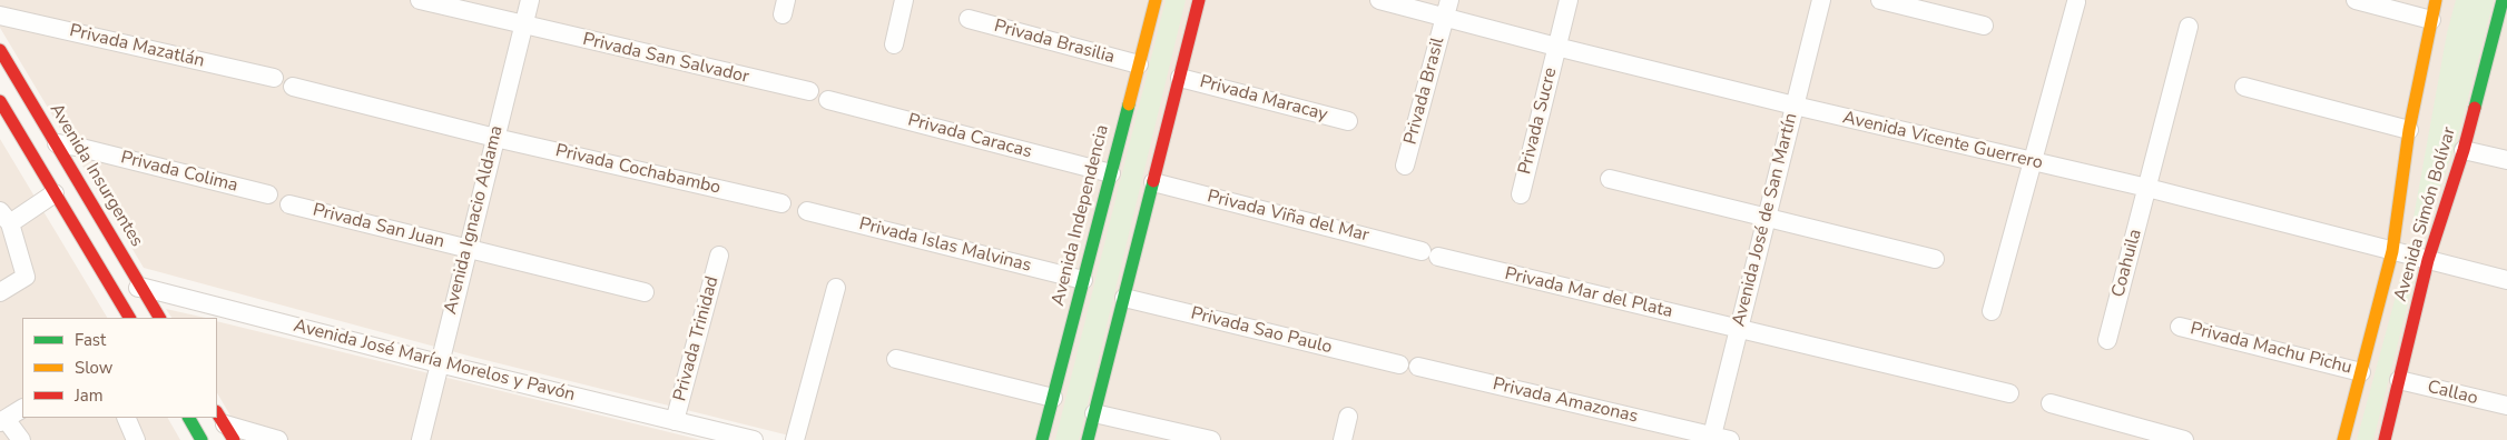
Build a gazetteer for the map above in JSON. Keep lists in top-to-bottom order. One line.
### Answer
{"streets":{"main road":["Avenida Insurgentes","Avenida Simón Bolívar","Avenida Independencia"],"street":["Privada Brasilia","Privada Mazatlán","Privada San Salvador","Privada Brasil","Privada Maracay","Privada Sucre","Privada Caracas","Avenida Vicente Guerrero","Privada Cochabambo","Privada Colima","Privada Viña del Mar","Avenida Ignacio Aldama","Avenida José de San Martín","Privada San Juan","Privada Islas Malvinas","Coahuila","Privada Mar del Plata","Privada Sao Paulo","Privada Trinidad","Privada Machu Pichu","Avenida José María Morelos y Pavón","Callao","Privada Amazonas"]},"crossings":[["Privada Brasilia","Avenida Independencia"],["Privada San Salvador","Avenida Ignacio Aldama"],["Privada Brasil","Avenida Vicente Guerrero"],["Privada Sucre","Avenida Vicente Guerrero"],["Privada Caracas","Avenida Independencia"],["Avenida Vicente Guerrero","Avenida Simón Bolívar"],["Avenida Vicente Guerrero","Avenida José de San Martín"],["Avenida Vicente Guerrero","Coahuila"],["Privada Cochabambo","Avenida Ignacio Aldama"],["Privada Colima","Avenida Insurgentes"],["Avenida Insurgentes","Avenida José María Morelos y Pavón"],["Avenida Simón Bolívar","Privada Machu Pichu"],["Avenida Simón Bolívar","Callao"],["Avenida Independencia","Privada Islas Malvinas"],["Privada Viña del Mar","Privada Mar del Plata"],["Avenida Ignacio Aldama","Privada San Juan"],["Avenida Ignacio Aldama","Avenida José María Morelos y Pavón"],["Avenida José de San Martín","Privada Mar del Plata"],["Avenida José de San Martín","Privada Amazonas"],["Privada Trinidad","Avenida José María Morelos y Pavón"]],"legend":["Fast","Slow","Jam"]}
